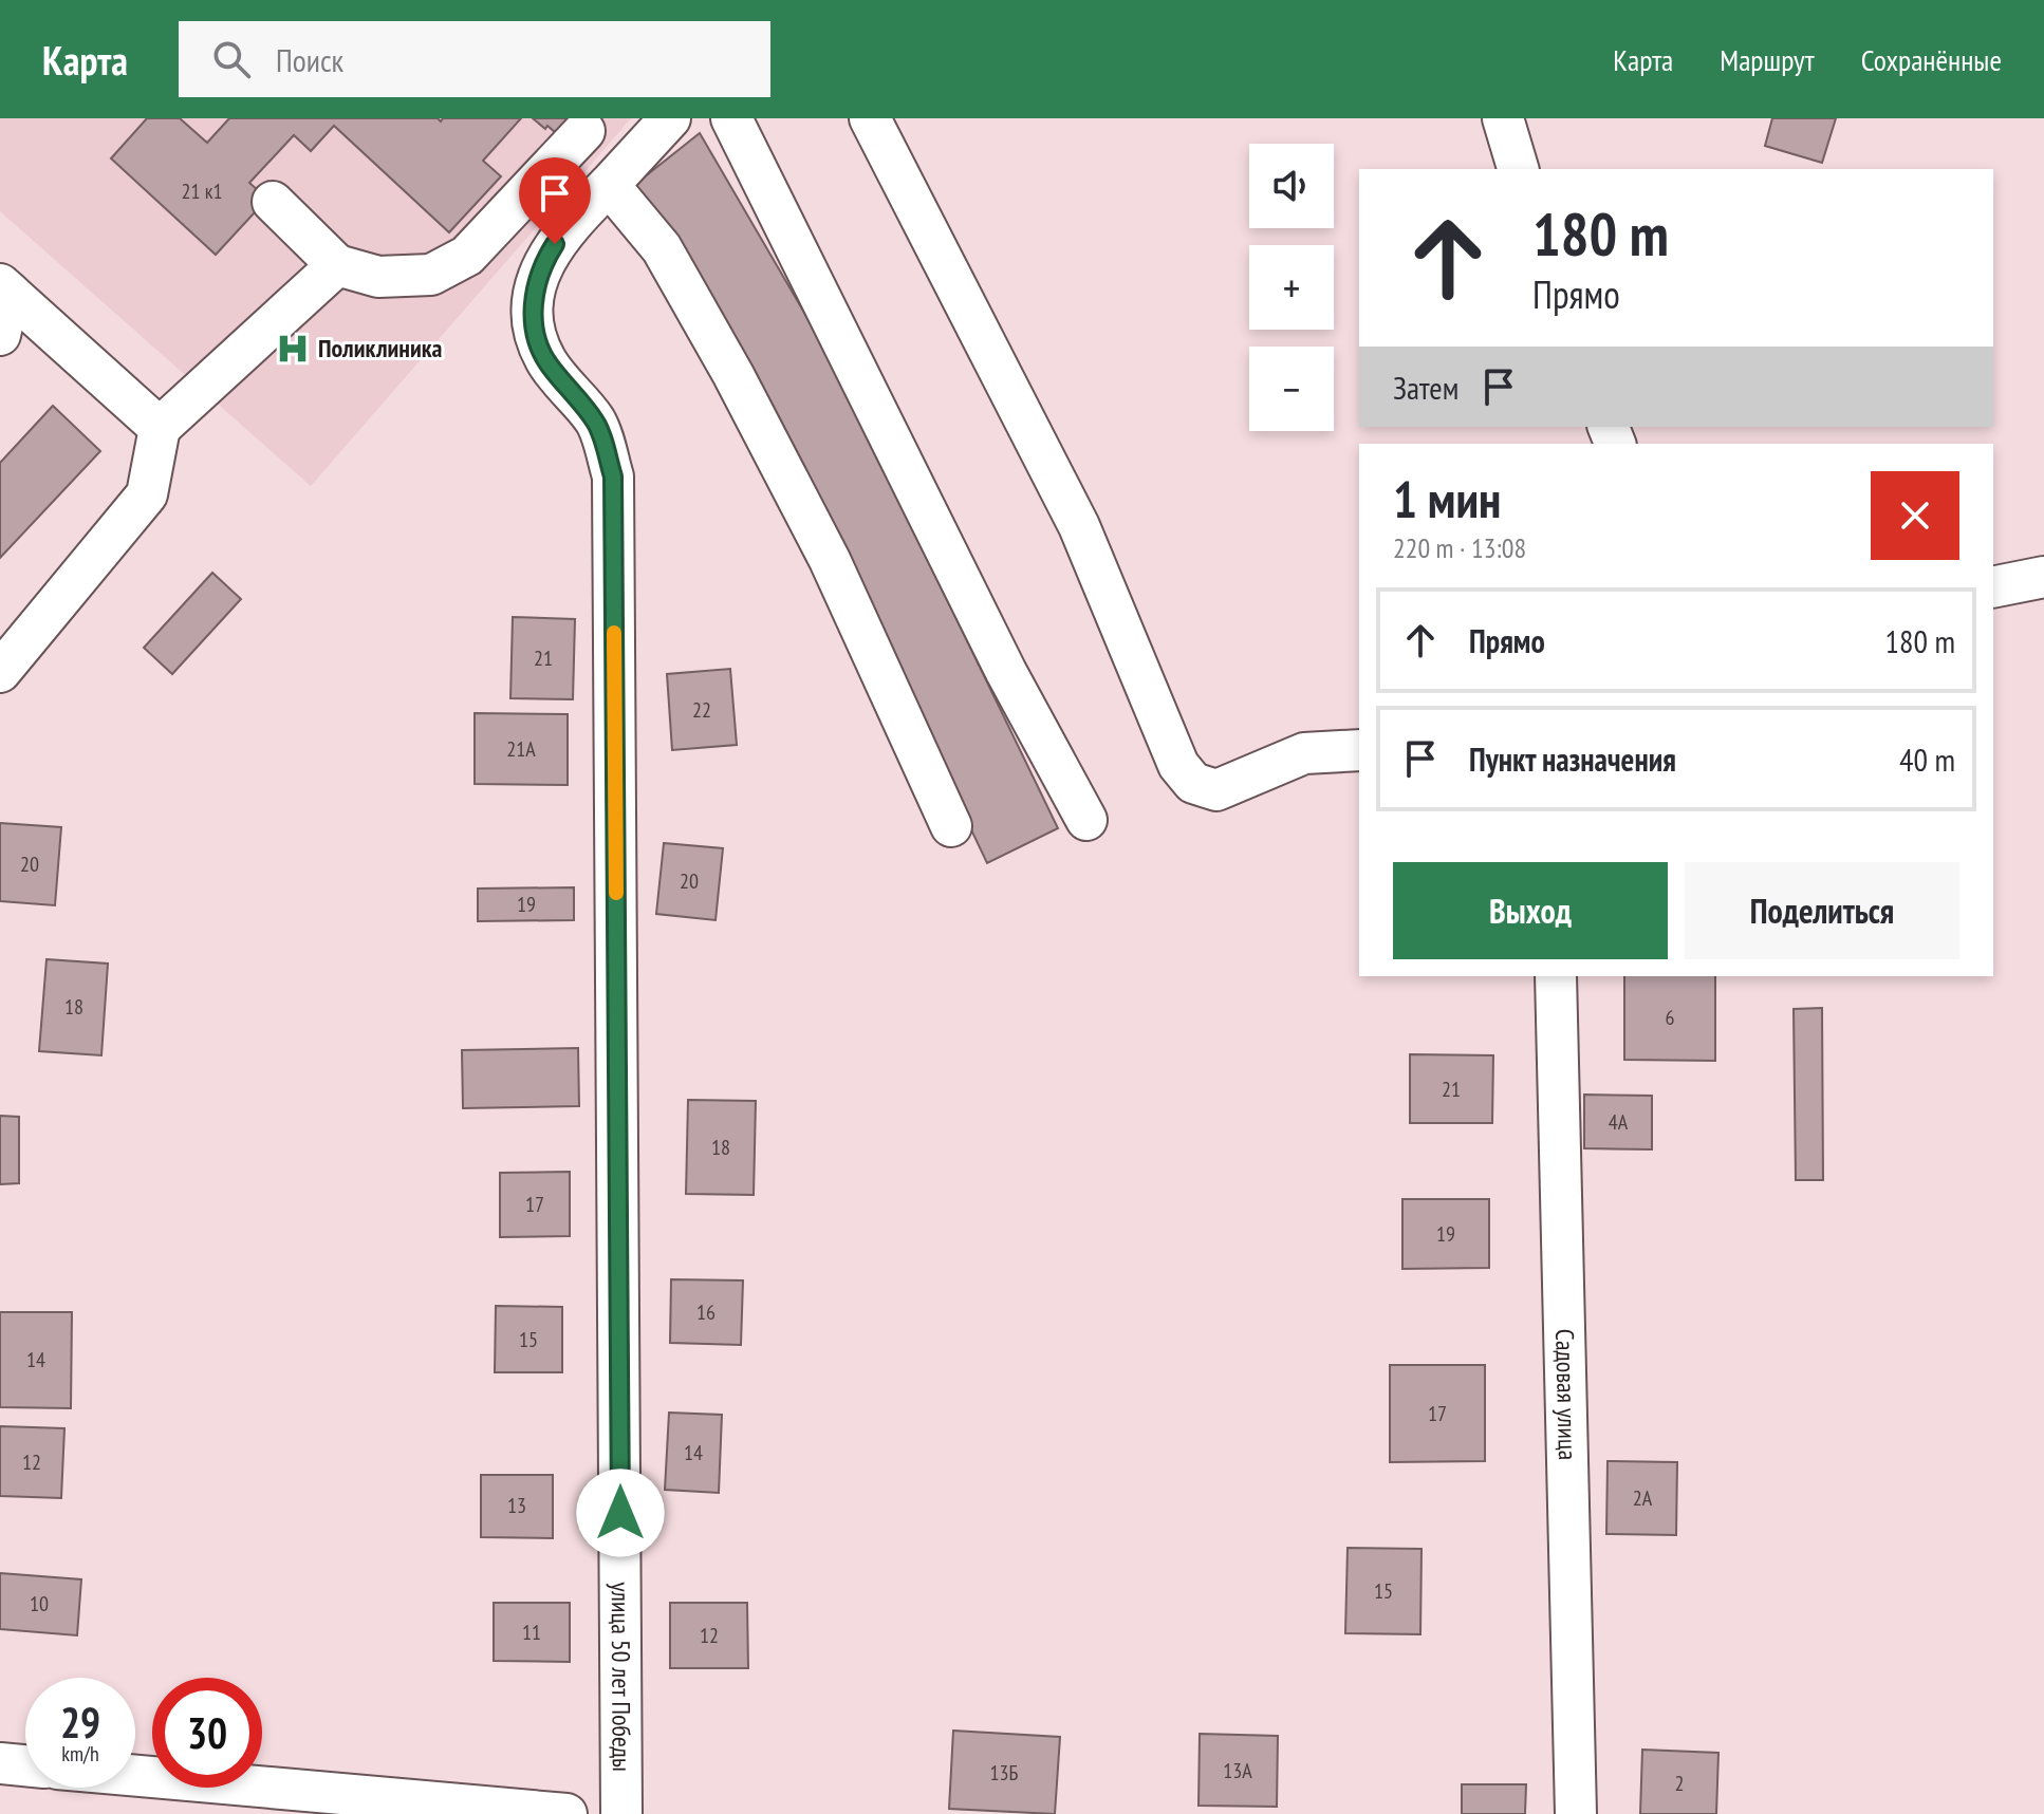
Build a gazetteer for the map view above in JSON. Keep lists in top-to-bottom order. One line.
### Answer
{"streets":{"street":["Садовая улица","улица 50 лет Победы"]},"places":{"hospital":["Поликлиника"]},"house_numbers":["21 к1","21","22","21А","20","20","19","18","6","21","4А","18","17","19","16","15","14","17","14","12","2А","13","15","10","11","12","13А","13Б","2"],"page":{"header":"Карта","search":"Поиск","nav":["Карта","Маршрут","Сохранённые"],"map_buttons":["+","−"],"turn":["180 m","Прямо"],"then":"Затем","heading":["1 мин","220 m · 13:08"],"list":[{"name":"Прямо","value":"180 m"},{"name":"Пункт назначения","value":"40 m"}],"buttons":["Выход","Поделиться"],"speed":"29 km/h","limit":"30"}}
